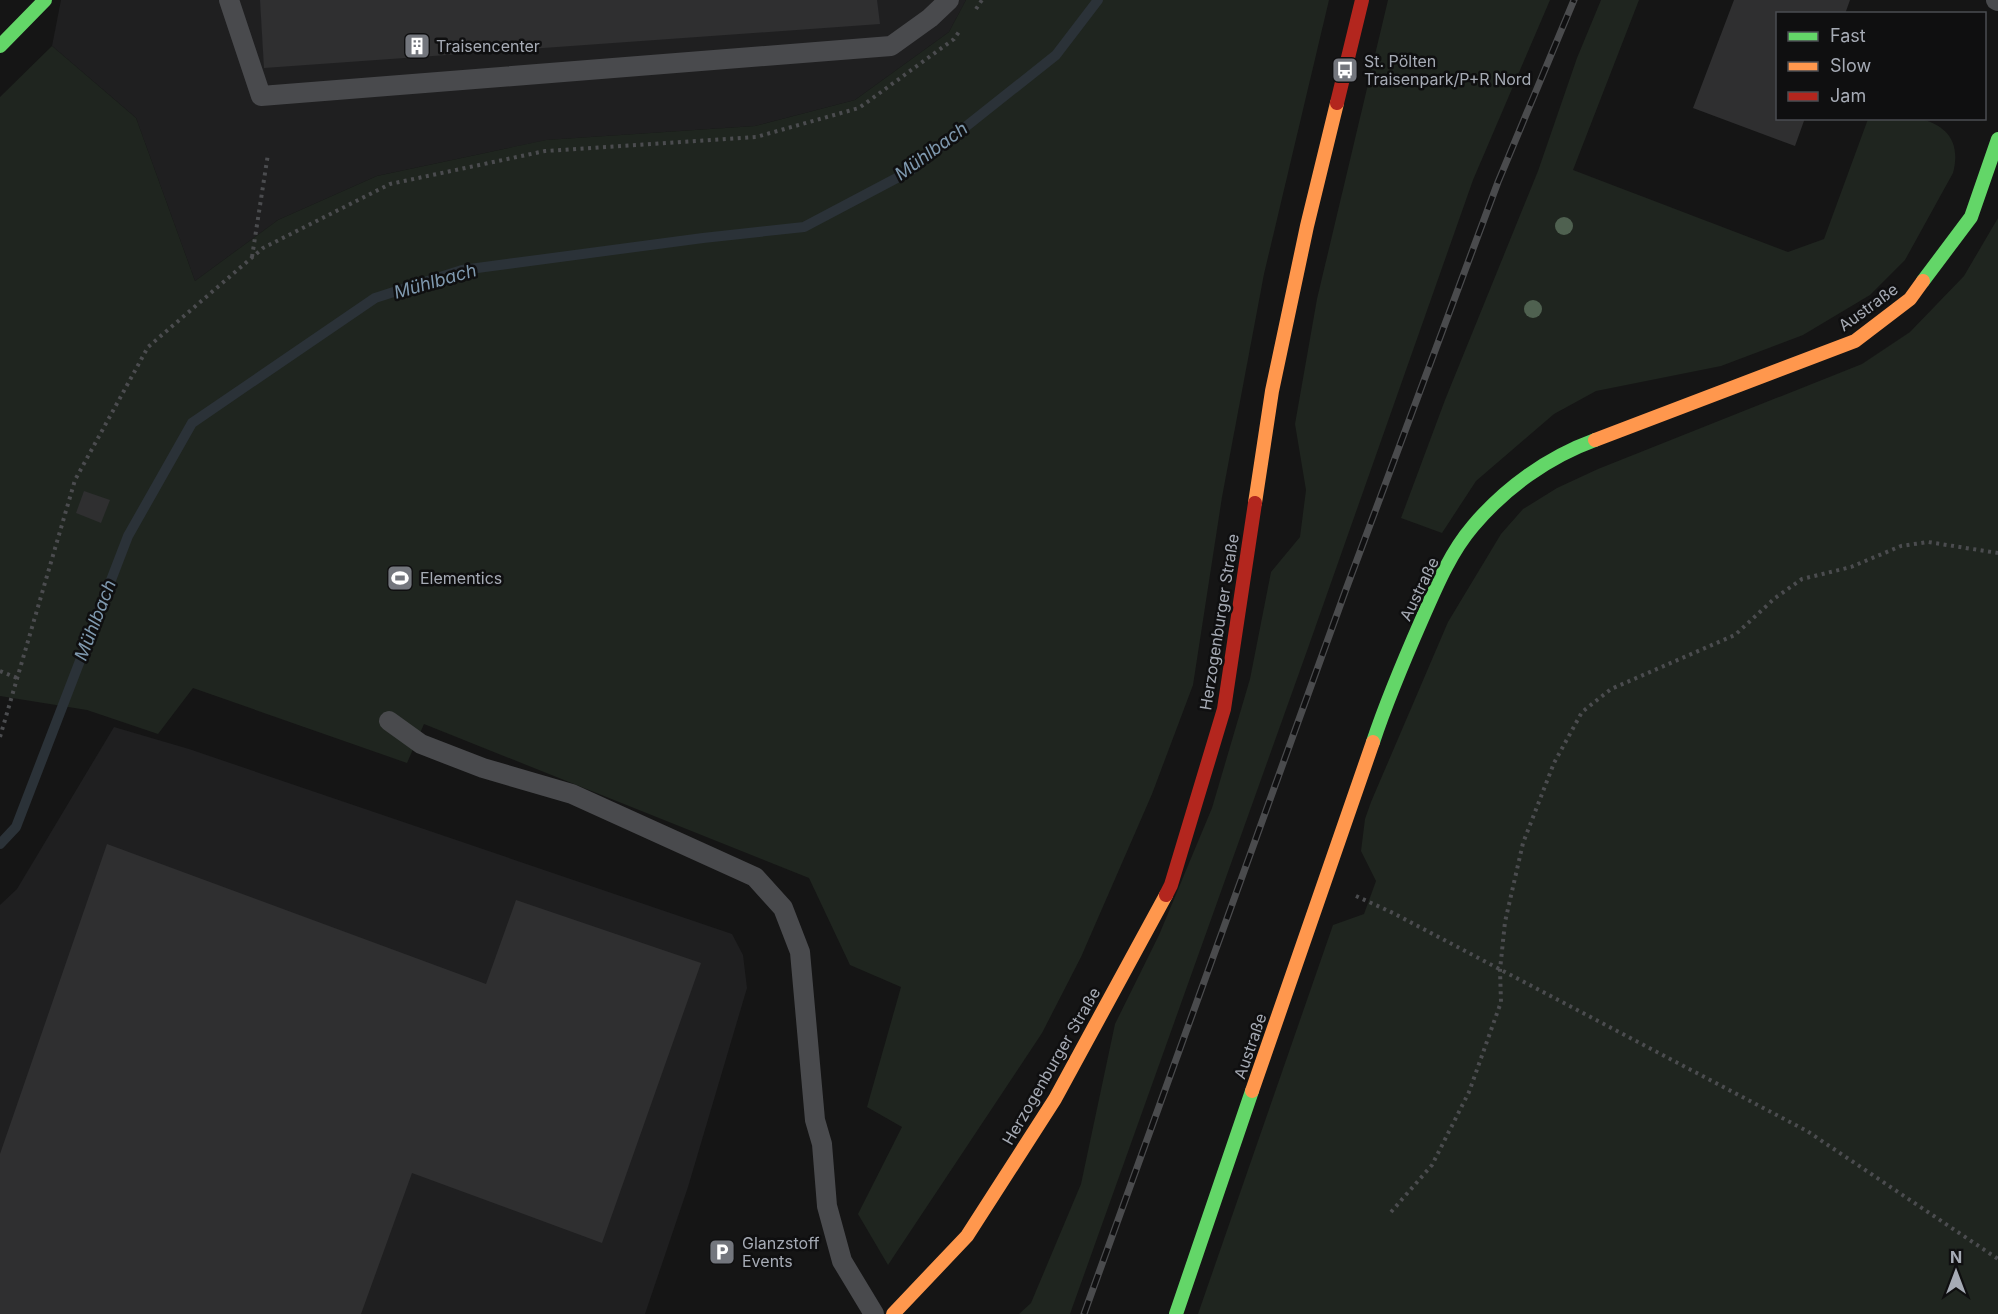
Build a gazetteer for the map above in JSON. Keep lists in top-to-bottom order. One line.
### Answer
{"streets":{"street":["Austraße","Herzogenburger Straße"]},"water":["Mühlbach"],"places":{"building":["Traisencenter"],"bus stop":["St. Pölten Traisenpark/P+R Nord"],"sports":["Elementics"],"parking":["Glanzstoff Events"]},"legend":["Fast","Slow","Jam"],"north":"top"}
